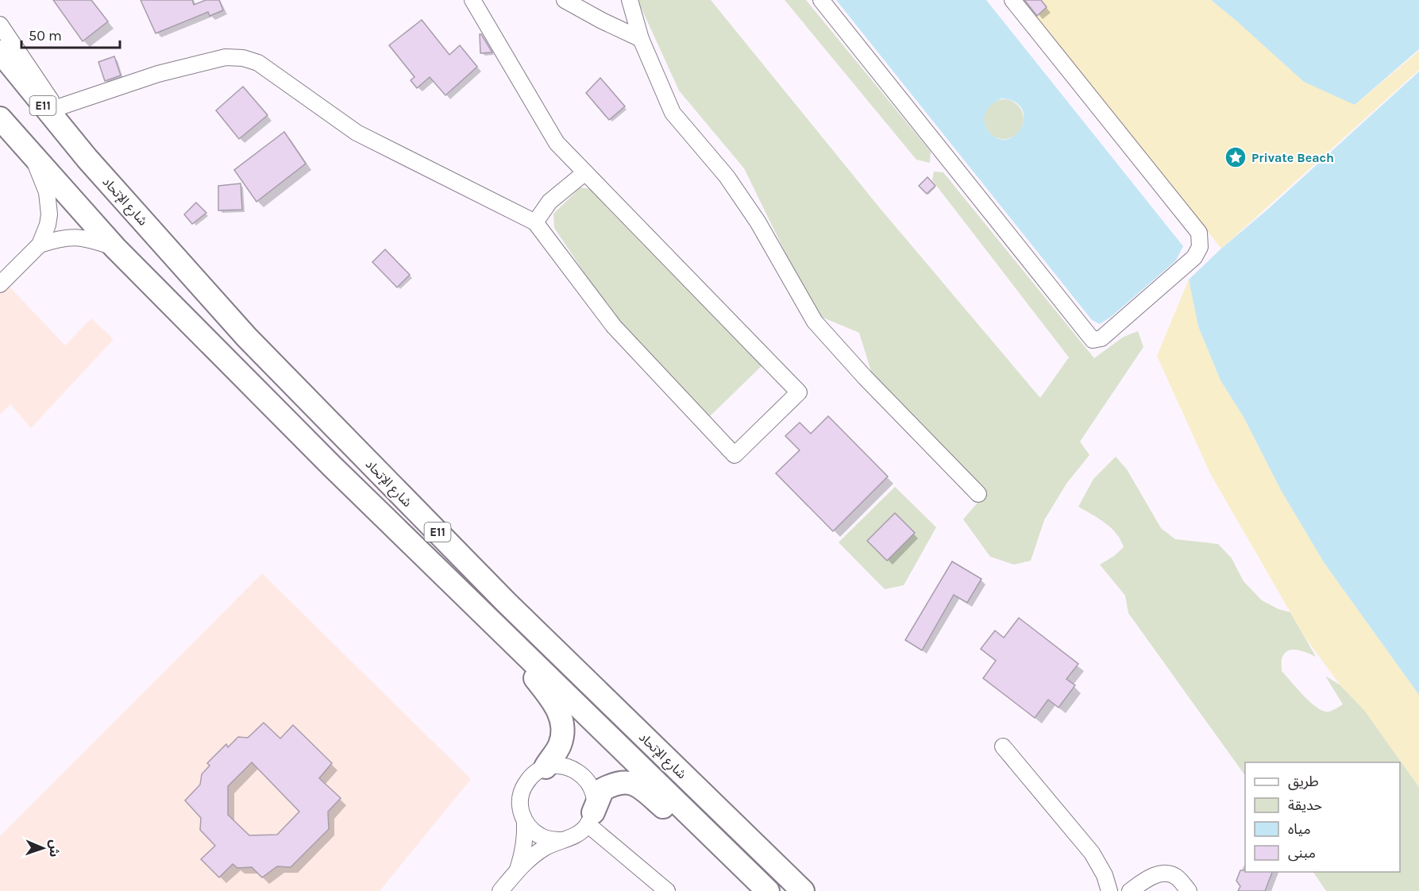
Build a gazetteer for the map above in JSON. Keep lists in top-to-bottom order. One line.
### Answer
{"streets":{"highway":["E11","شارع الإتحاد"]},"places":{"place":["Private Beach"]},"legend":["طريق","حديقة","مياه","مبنى"],"scale_bar":"50 m","north":"right"}
